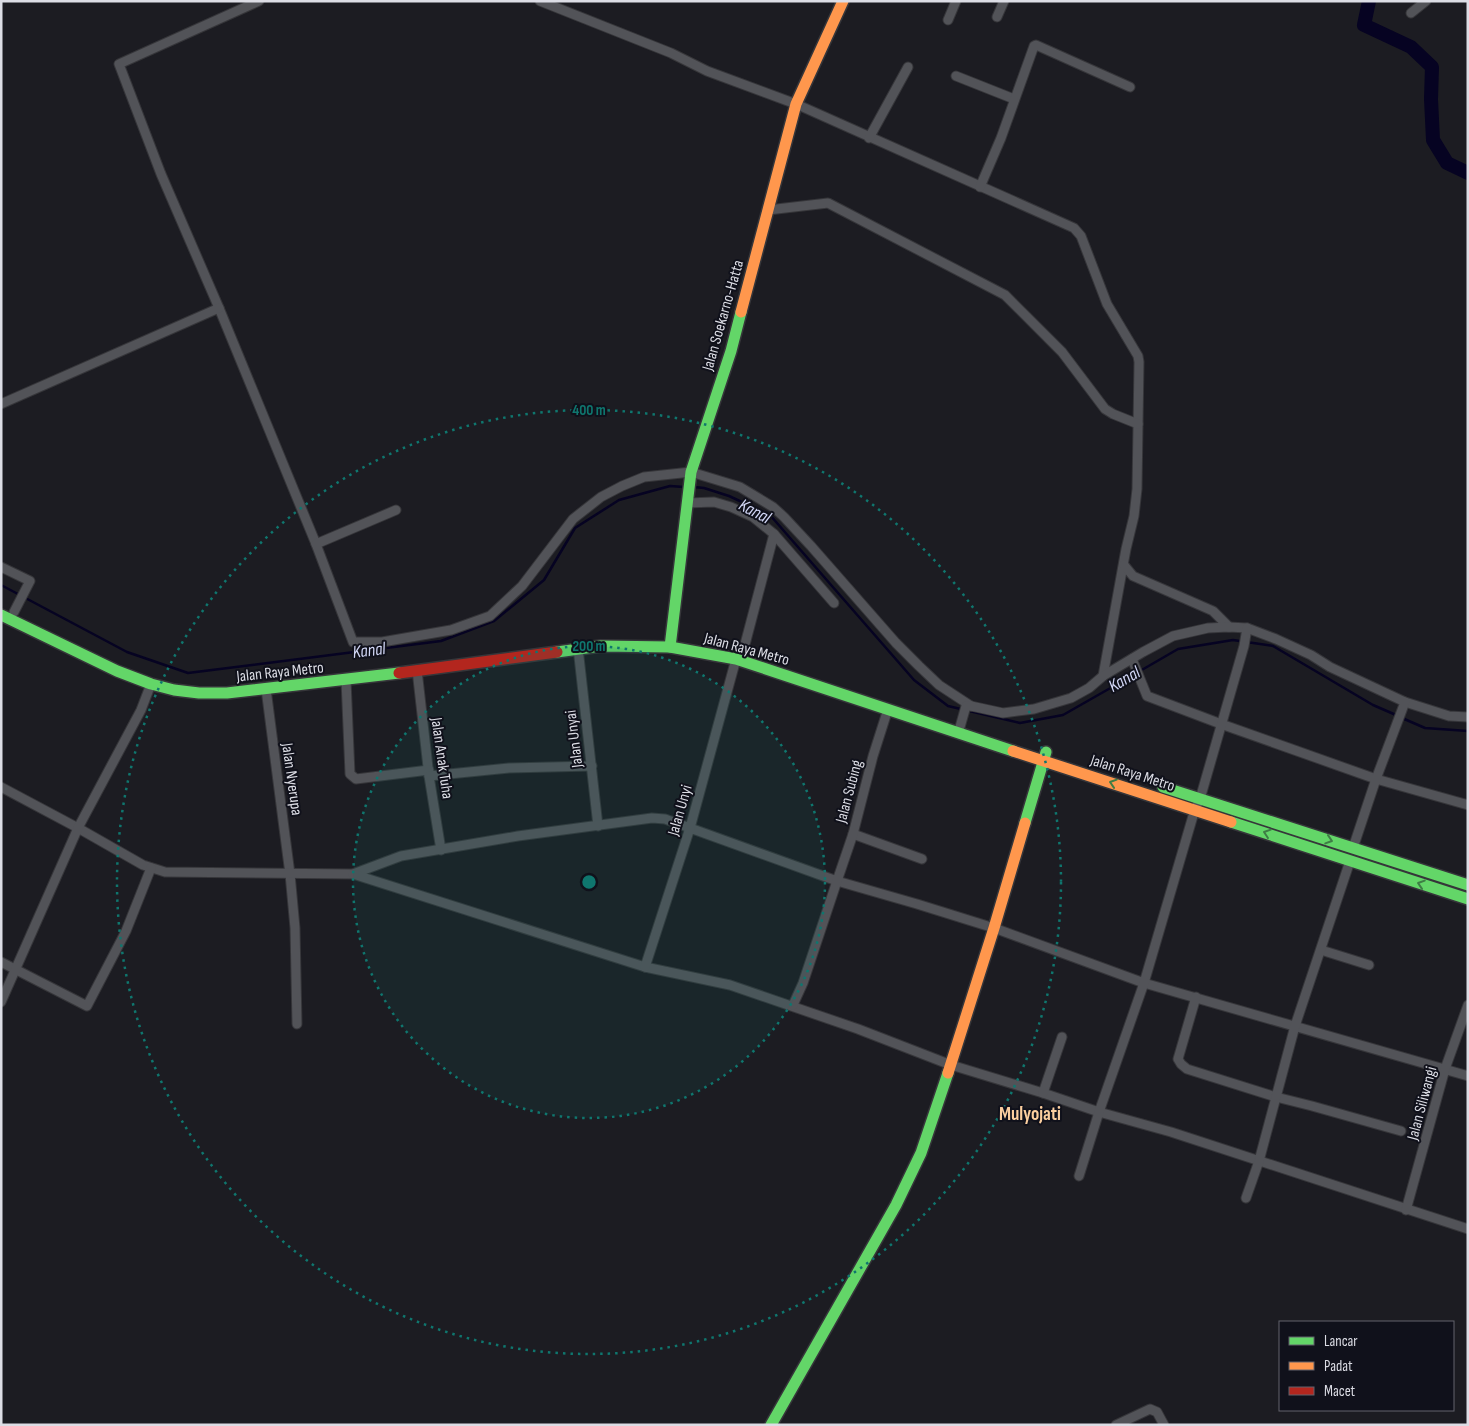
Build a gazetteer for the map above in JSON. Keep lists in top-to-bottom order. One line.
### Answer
{"streets":{"main road":["Jalan Soekarno-Hatta","Jalan Raya Metro"],"street":["Jalan Unyai","Jalan Anak Tuha","Jalan Nyerupa","Jalan Subing","Jalan Unyi","Jalan Siliwangi"]},"crossings":[["Jalan Soekarno-Hatta","Jalan Raya Metro"],["Jalan Raya Metro","Jalan Unyai"],["Jalan Raya Metro","Jalan Anak Tuha"],["Jalan Raya Metro","Jalan Nyerupa"],["Jalan Raya Metro","Jalan Subing"],["Jalan Raya Metro","Jalan Unyi"]],"districts":["Mulyojati"],"water":["Kanal"],"legend":["Lancar","Padat","Macet"],"rings":["400 m","200 m"]}
